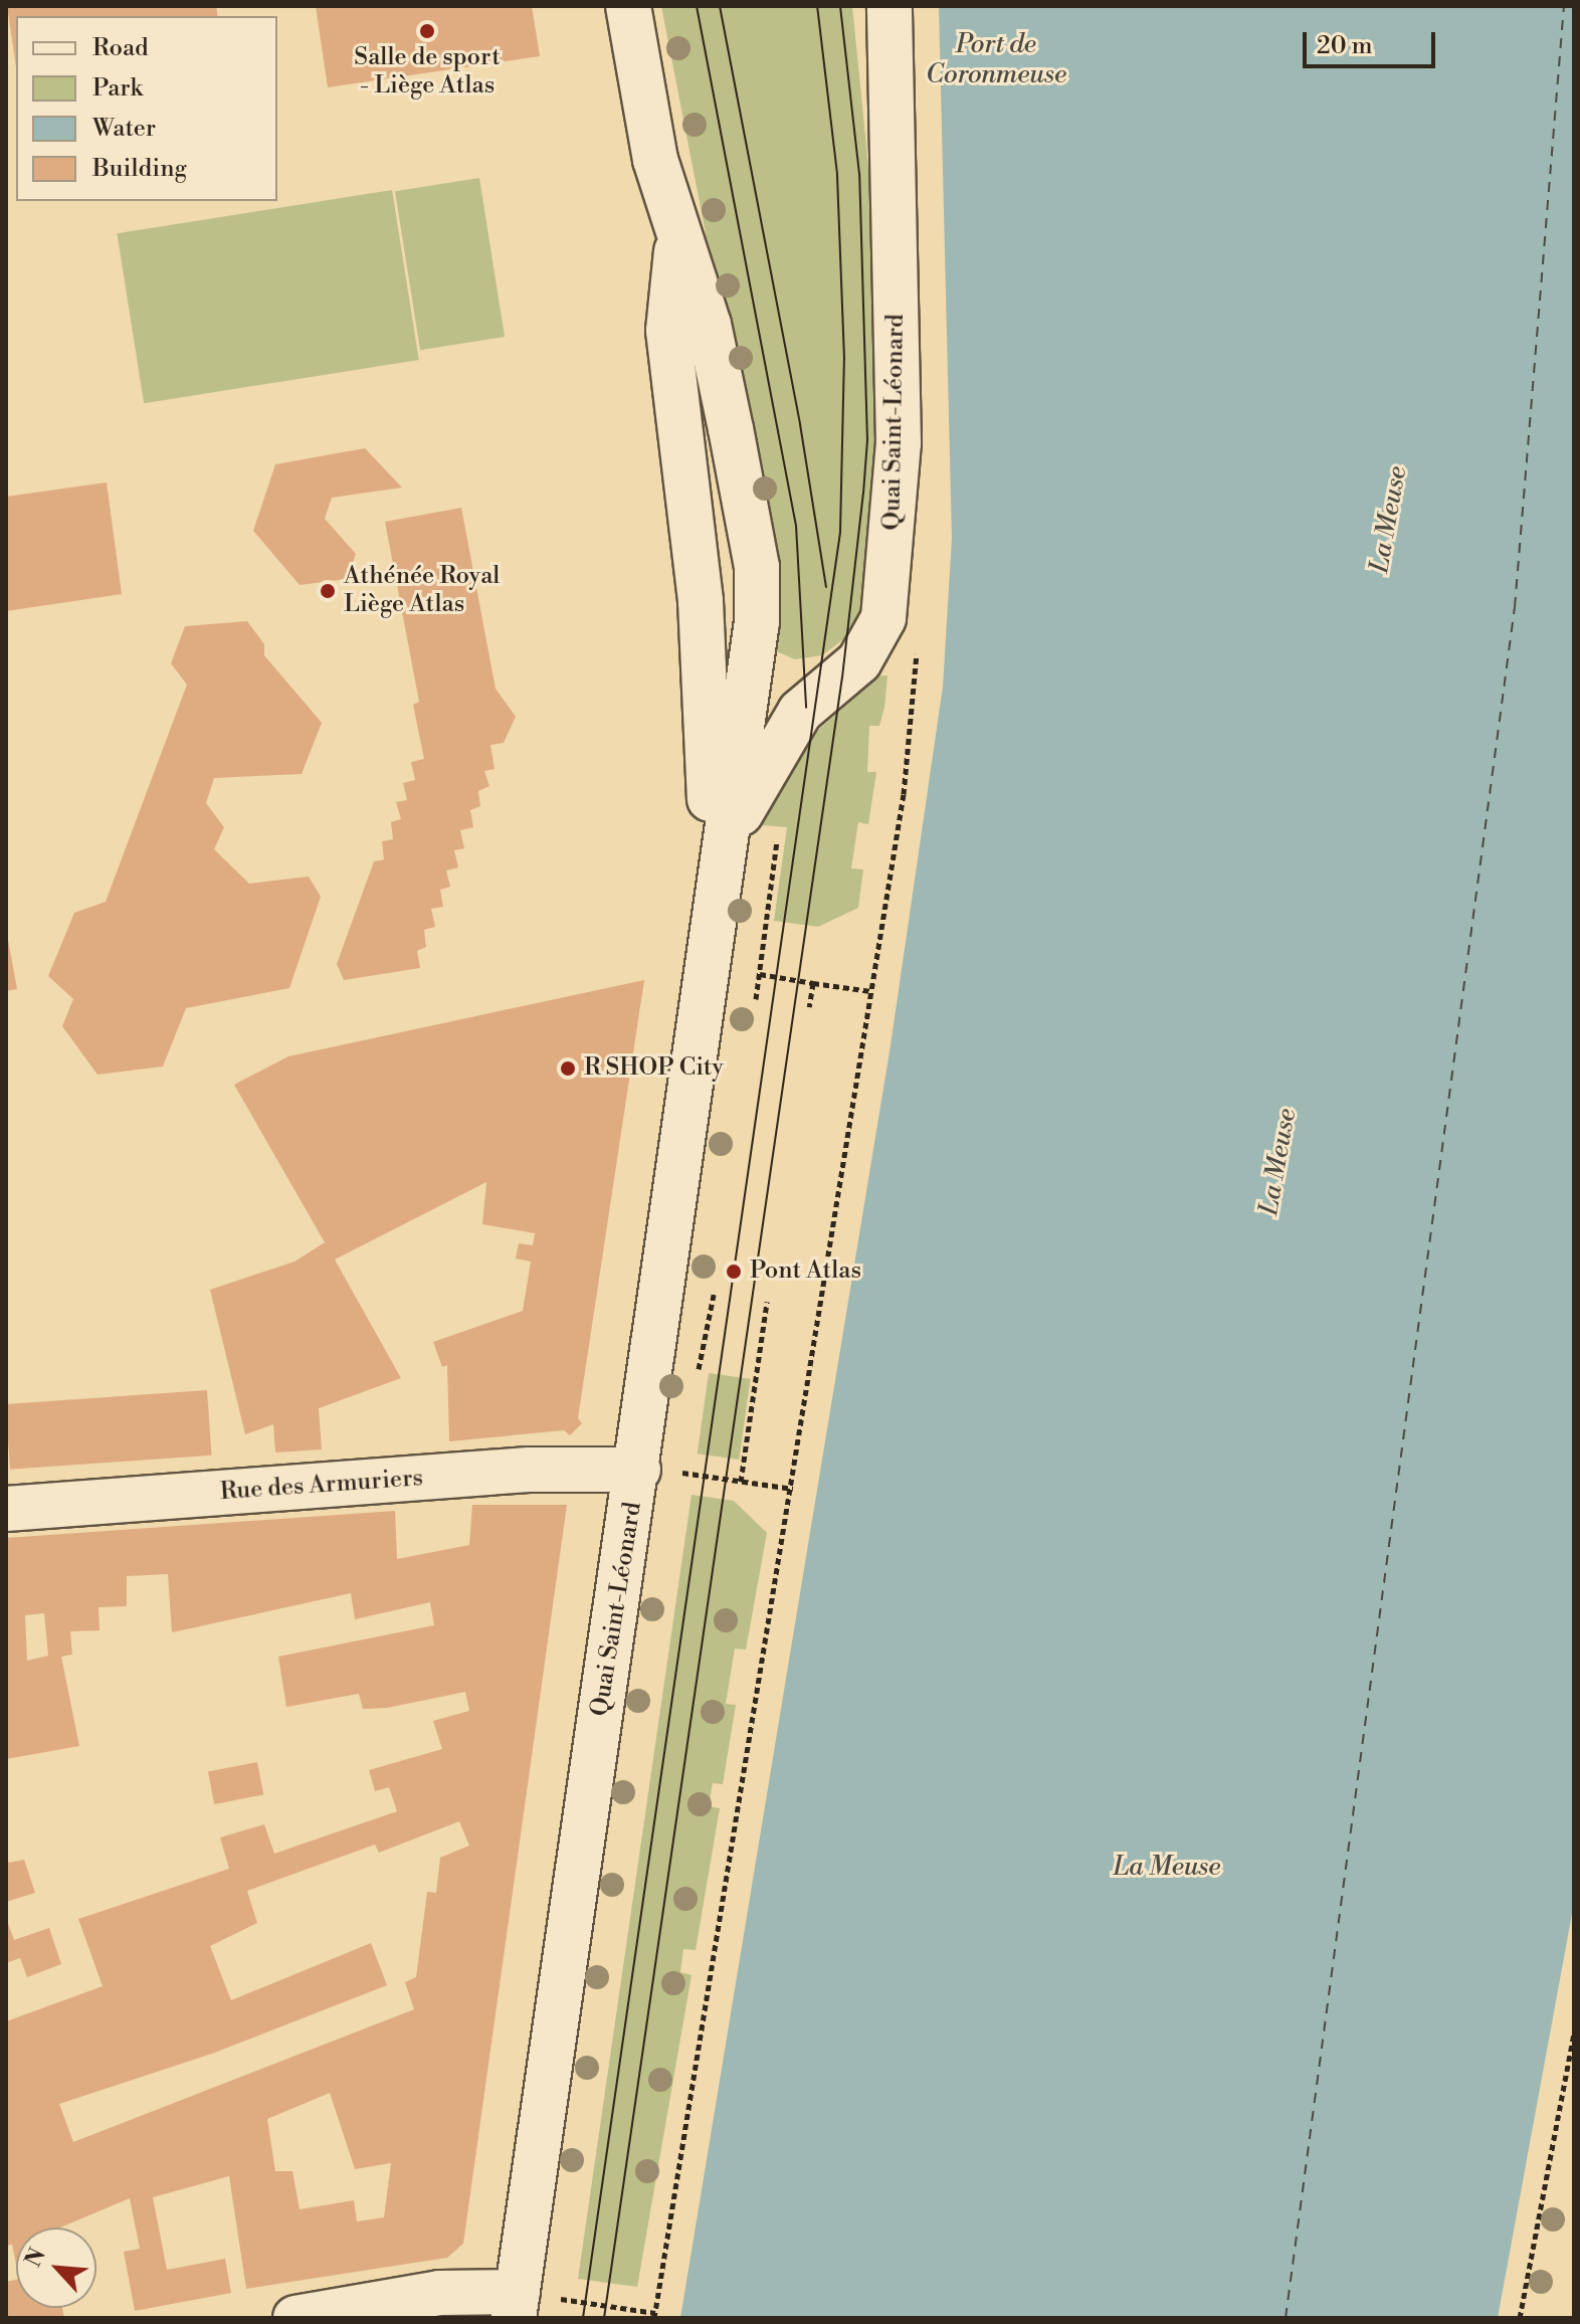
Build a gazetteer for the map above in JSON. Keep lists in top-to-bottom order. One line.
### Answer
{"streets":{"main road":["Quai Saint-Léonard","Rue des Armuriers"]},"crossings":[["Quai Saint-Léonard","Rue des Armuriers"]],"water":["Port de Coronmeuse","La Meuse"],"places":["Salle de sport - Liège Atlas","Athénée Royal Liège Atlas","R SHOP City","Pont Atlas"],"legend":["Road","Park","Water","Building"],"scale_bar":"20 m","north":"top left"}
